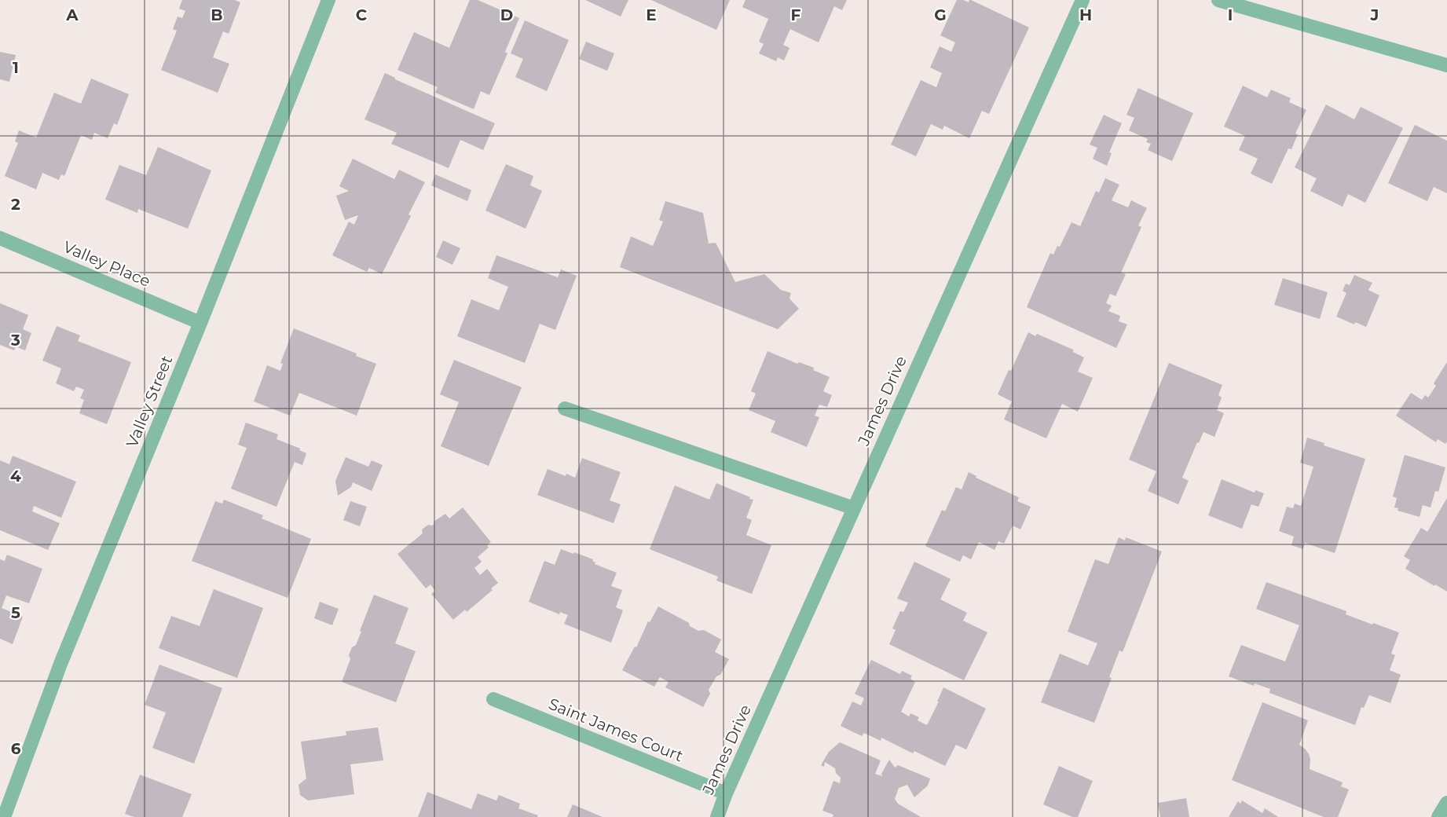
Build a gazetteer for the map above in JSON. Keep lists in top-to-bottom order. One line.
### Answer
{"streets":{"street":["Valley Place","James Drive","Valley Street","Saint James Court"]},"crossings":[["Valley Place","Valley Street"],["James Drive","Saint James Court"]],"grid":{"columns":["A","B","C","D","E","F","G","H","I","J"],"rows":["1","2","3","4","5","6"]}}
